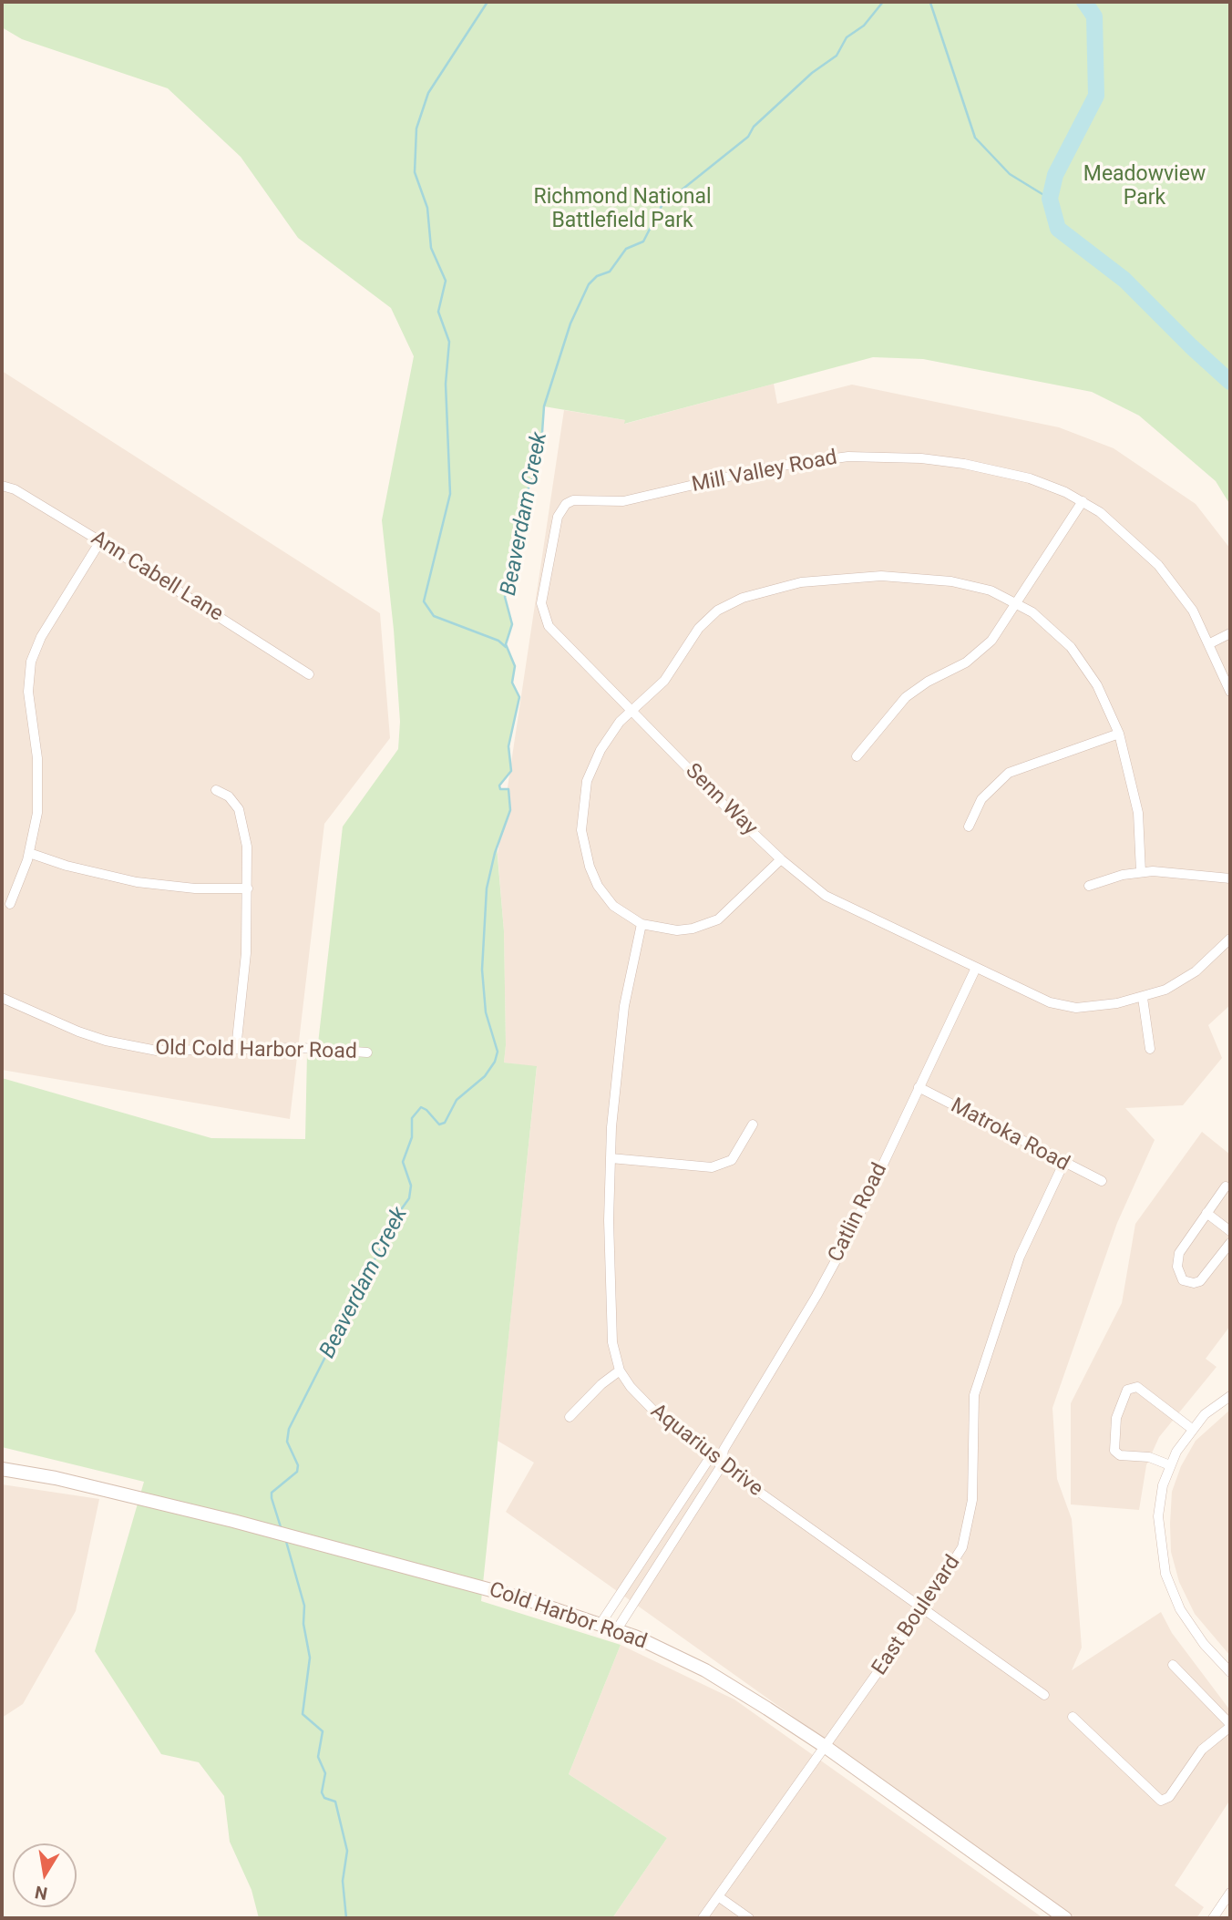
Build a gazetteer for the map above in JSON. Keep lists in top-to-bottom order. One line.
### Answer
{"streets":{"main road":["Cold Harbor Road"],"street":["Mill Valley Road","Ann Cabell Lane","Senn Way","Old Cold Harbor Road","Matroka Road","Catlin Road","Aquarius Drive","East Boulevard"]},"crossings":[["Mill Valley Road","Senn Way"],["Senn Way","Catlin Road"],["Matroka Road","Catlin Road"],["Matroka Road","East Boulevard"],["Catlin Road","Aquarius Drive"],["Catlin Road","Cold Harbor Road"],["Aquarius Drive","East Boulevard"],["East Boulevard","Cold Harbor Road"]],"water":["Beaverdam Creek"],"parks":["Meadowview Park","Richmond National Battlefield Park"],"north":"bottom"}
